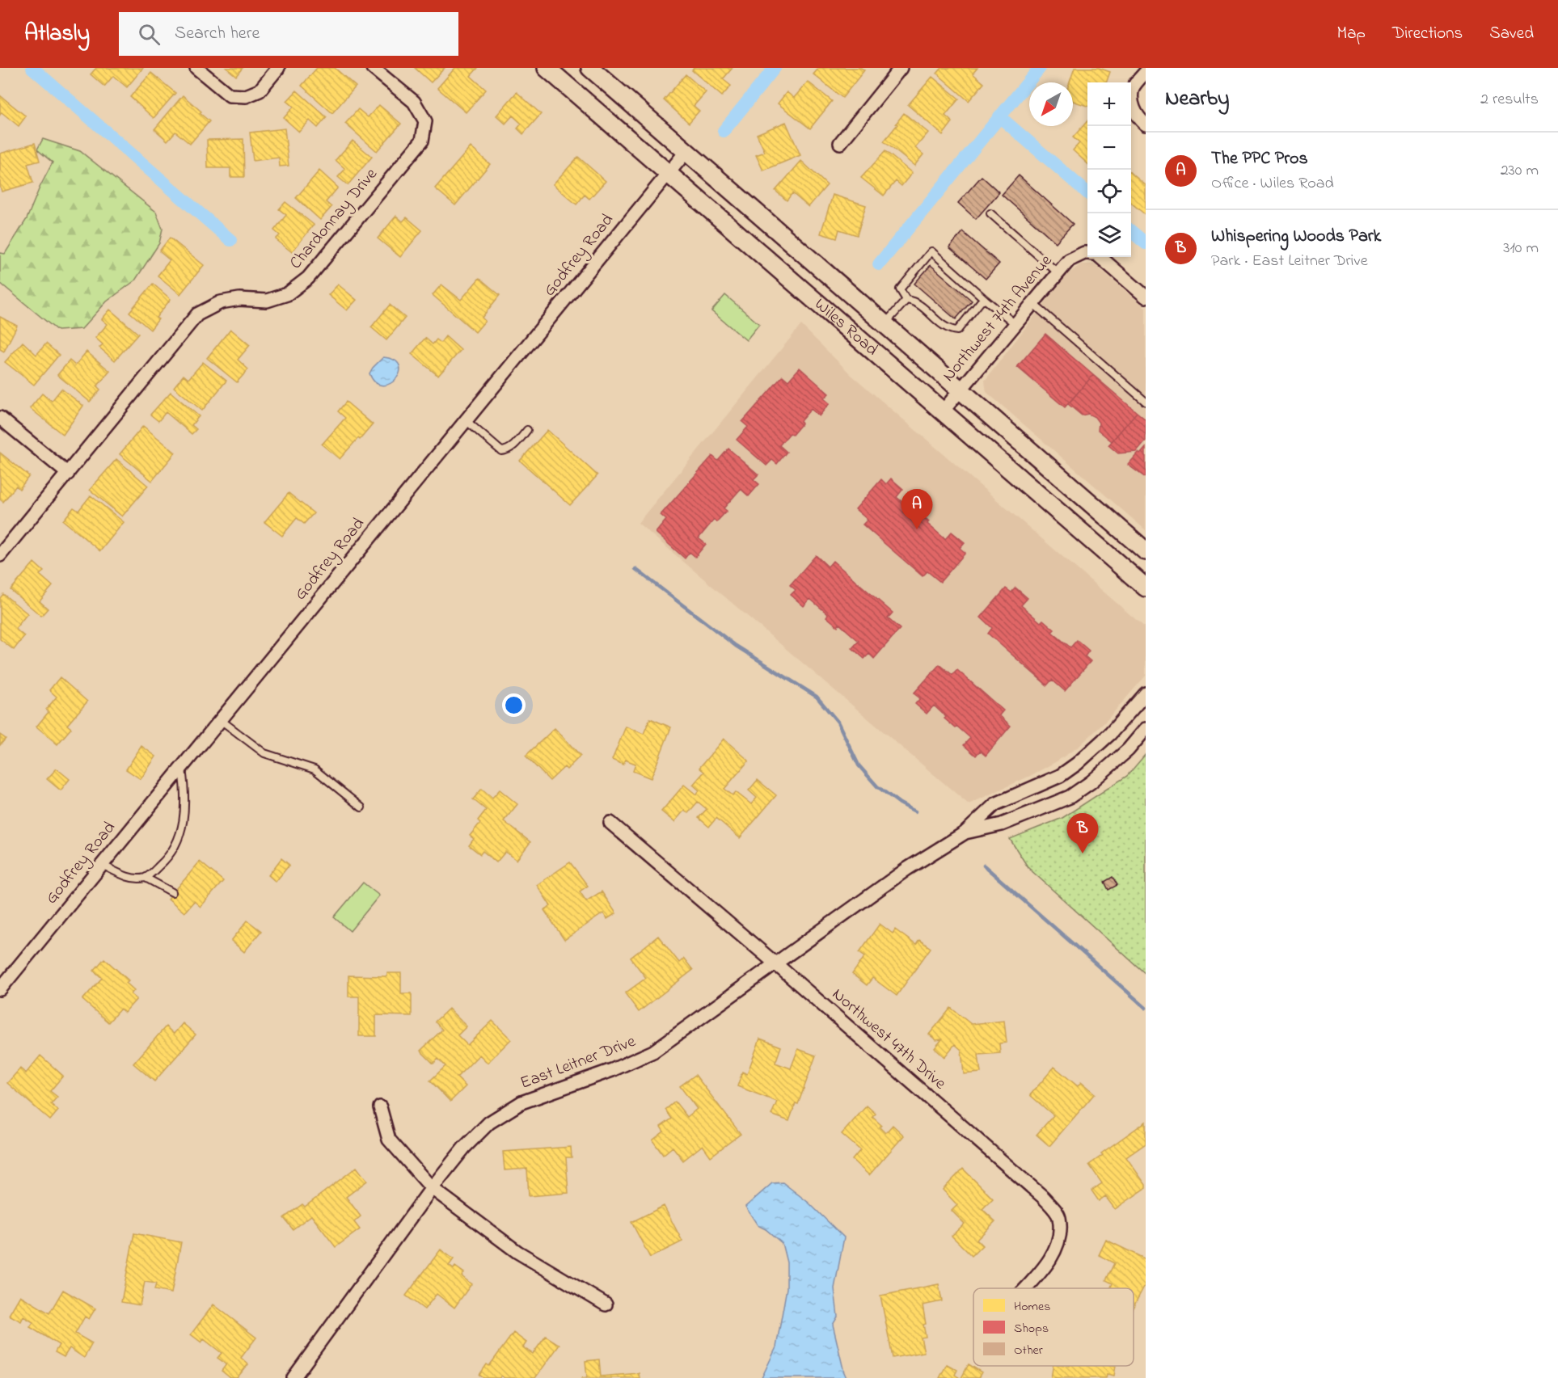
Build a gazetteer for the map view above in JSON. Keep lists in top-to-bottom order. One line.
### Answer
{"streets":{"main road":["Wiles Road"],"street":["Chardonnay Drive","Godfrey Road","Northwest 74th Avenue","Northwest 47th Drive","East Leitner Drive"]},"crossings":[["Godfrey Road","Wiles Road"],["Northwest 74th Avenue","Wiles Road"],["Northwest 47th Drive","East Leitner Drive"]],"legend":["Homes","Shops","Other"],"north":"bottom left","page":{"header":"Atlasly","search":"Search here","nav":["Map","Directions","Saved"],"heading":["Nearby","2 results"],"map_buttons":["+","−"],"list":[{"mark":"A","name":"The PPC Pros","note":"Office · Wiles Road","value":"230 m"},{"mark":"B","name":"Whispering Woods Park","note":"Park · East Leitner Drive","value":"310 m"}],"pins":["A","B"]}}
